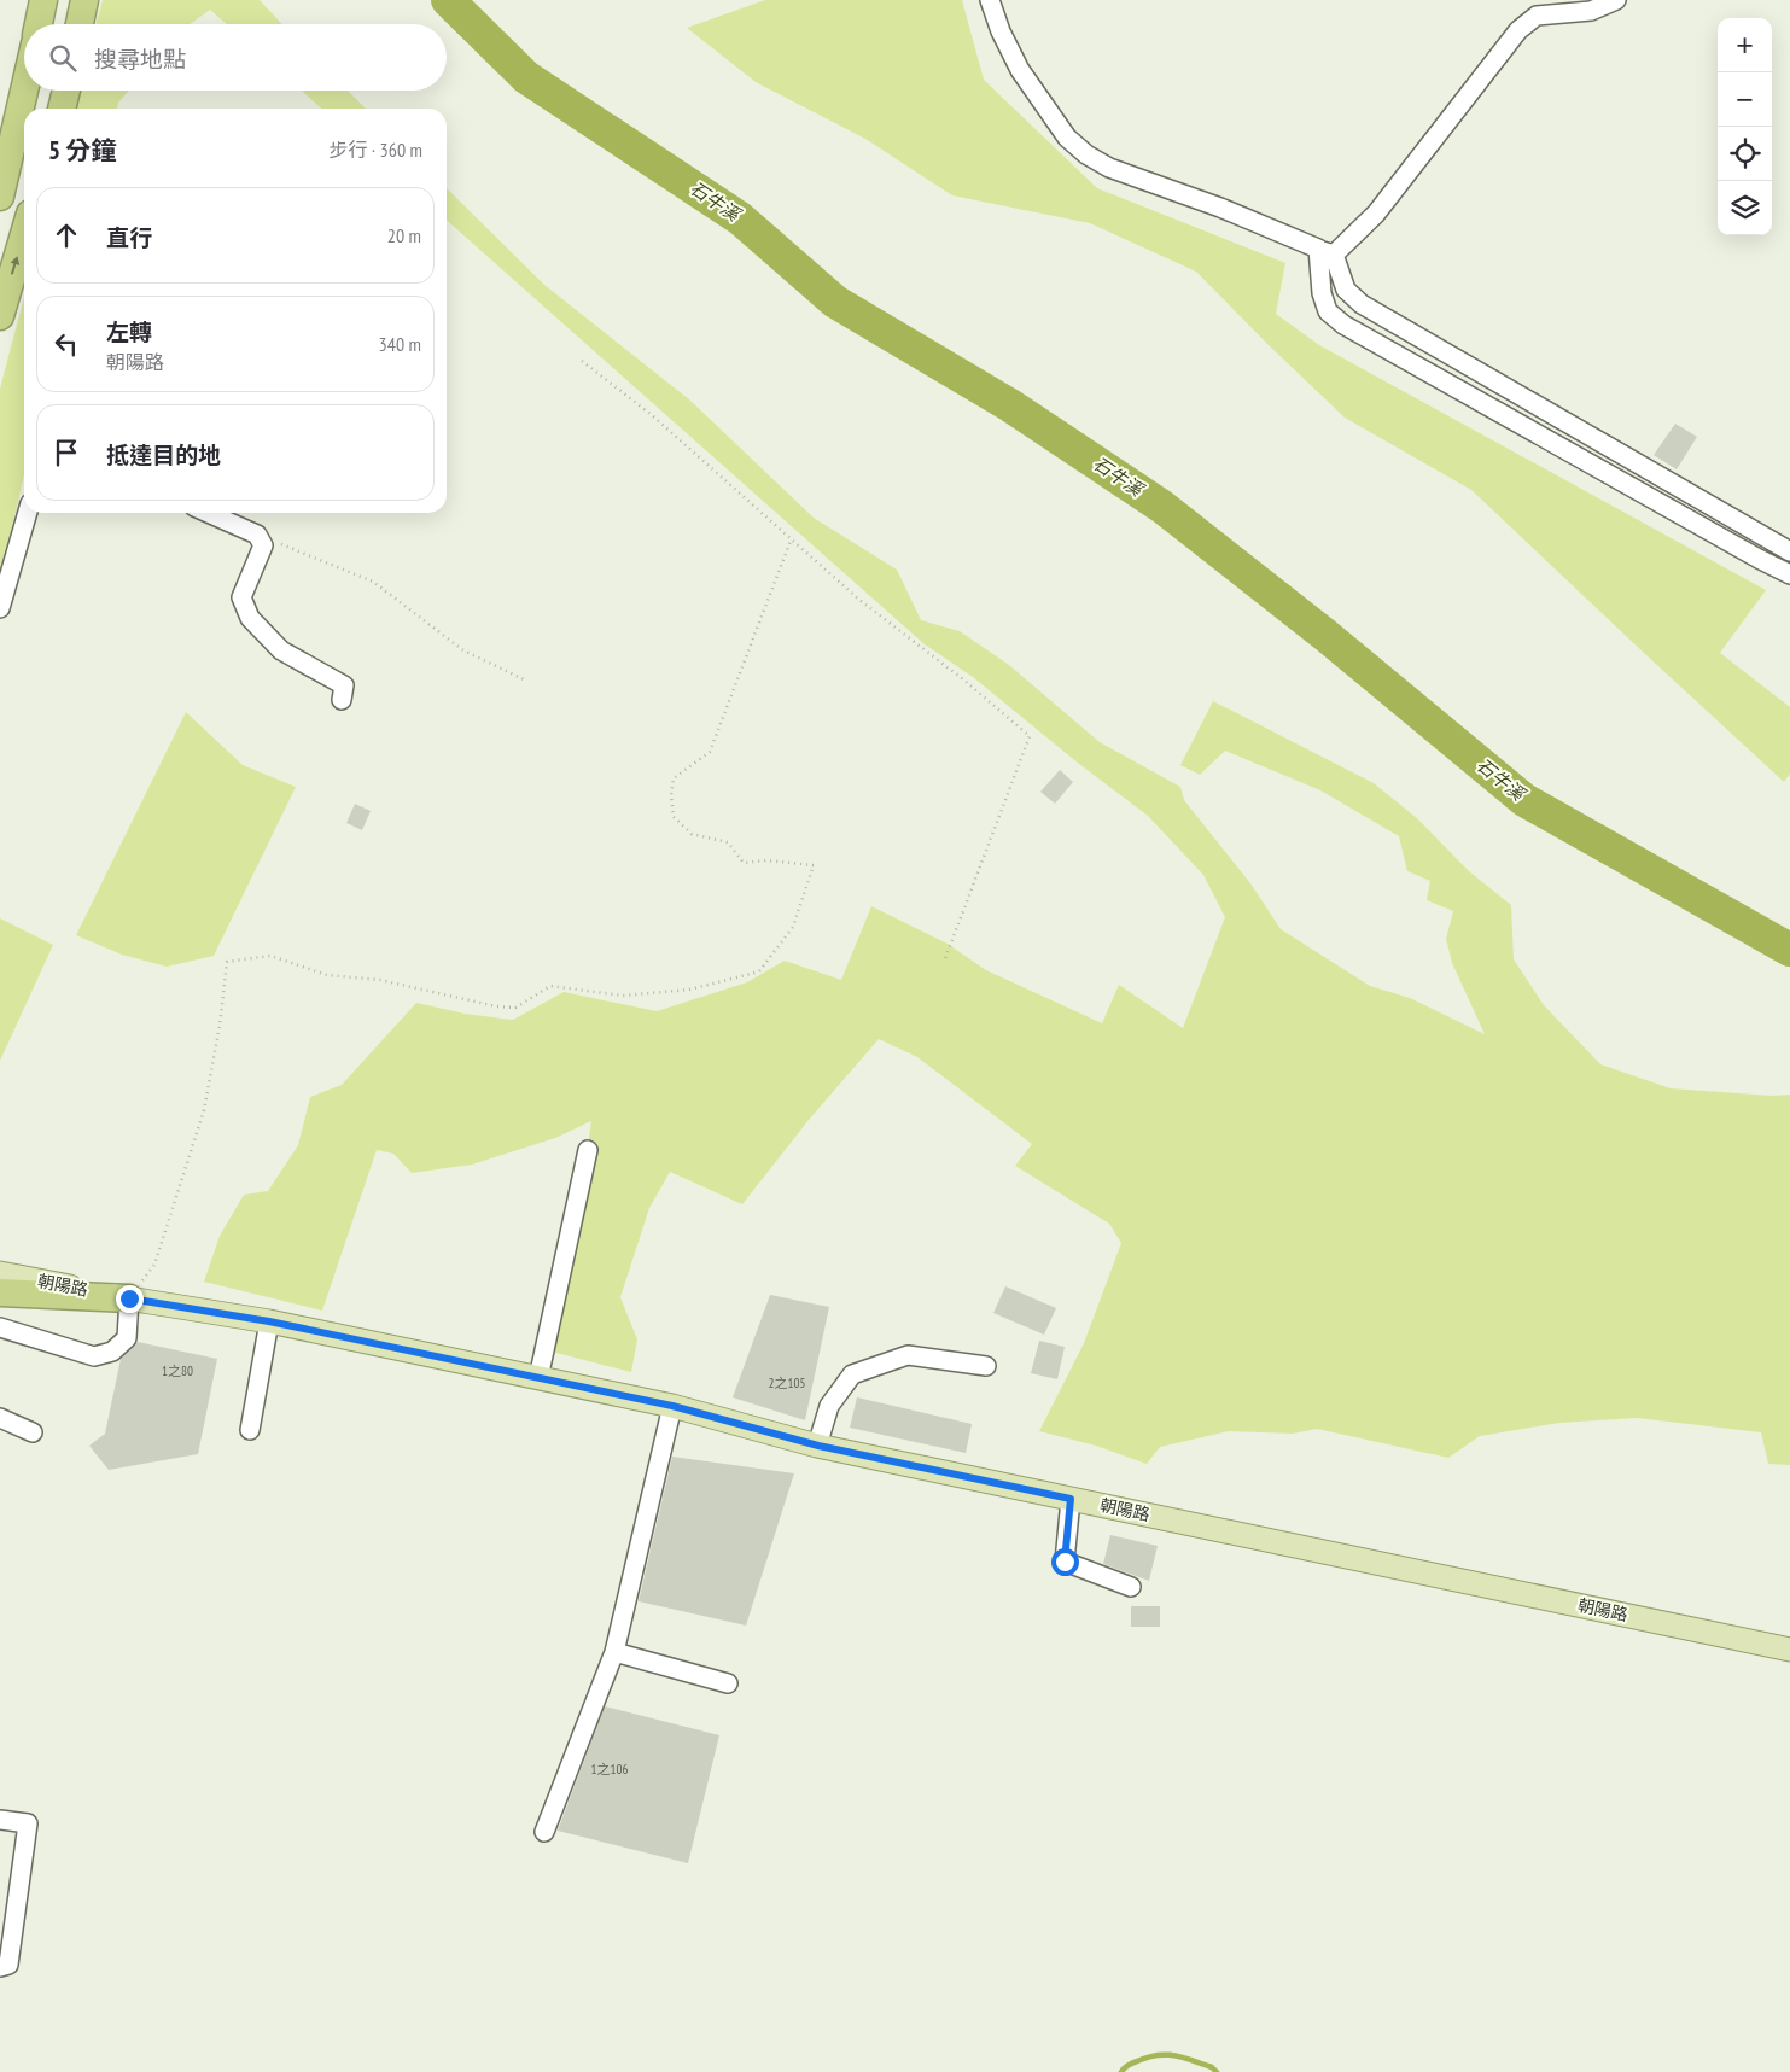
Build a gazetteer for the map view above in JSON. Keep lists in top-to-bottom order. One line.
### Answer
{"streets":{"main road":["朝陽路"]},"water":["石牛溪"],"house_numbers":["1之80","2之105","1之106"],"page":{"map_buttons":["+","−"],"search":"搜尋地點","heading":["5 分鐘","步行 · 360 m"],"list":[["直行","20 m"],["左轉","朝陽路","340 m"],"抵達目的地"]}}
